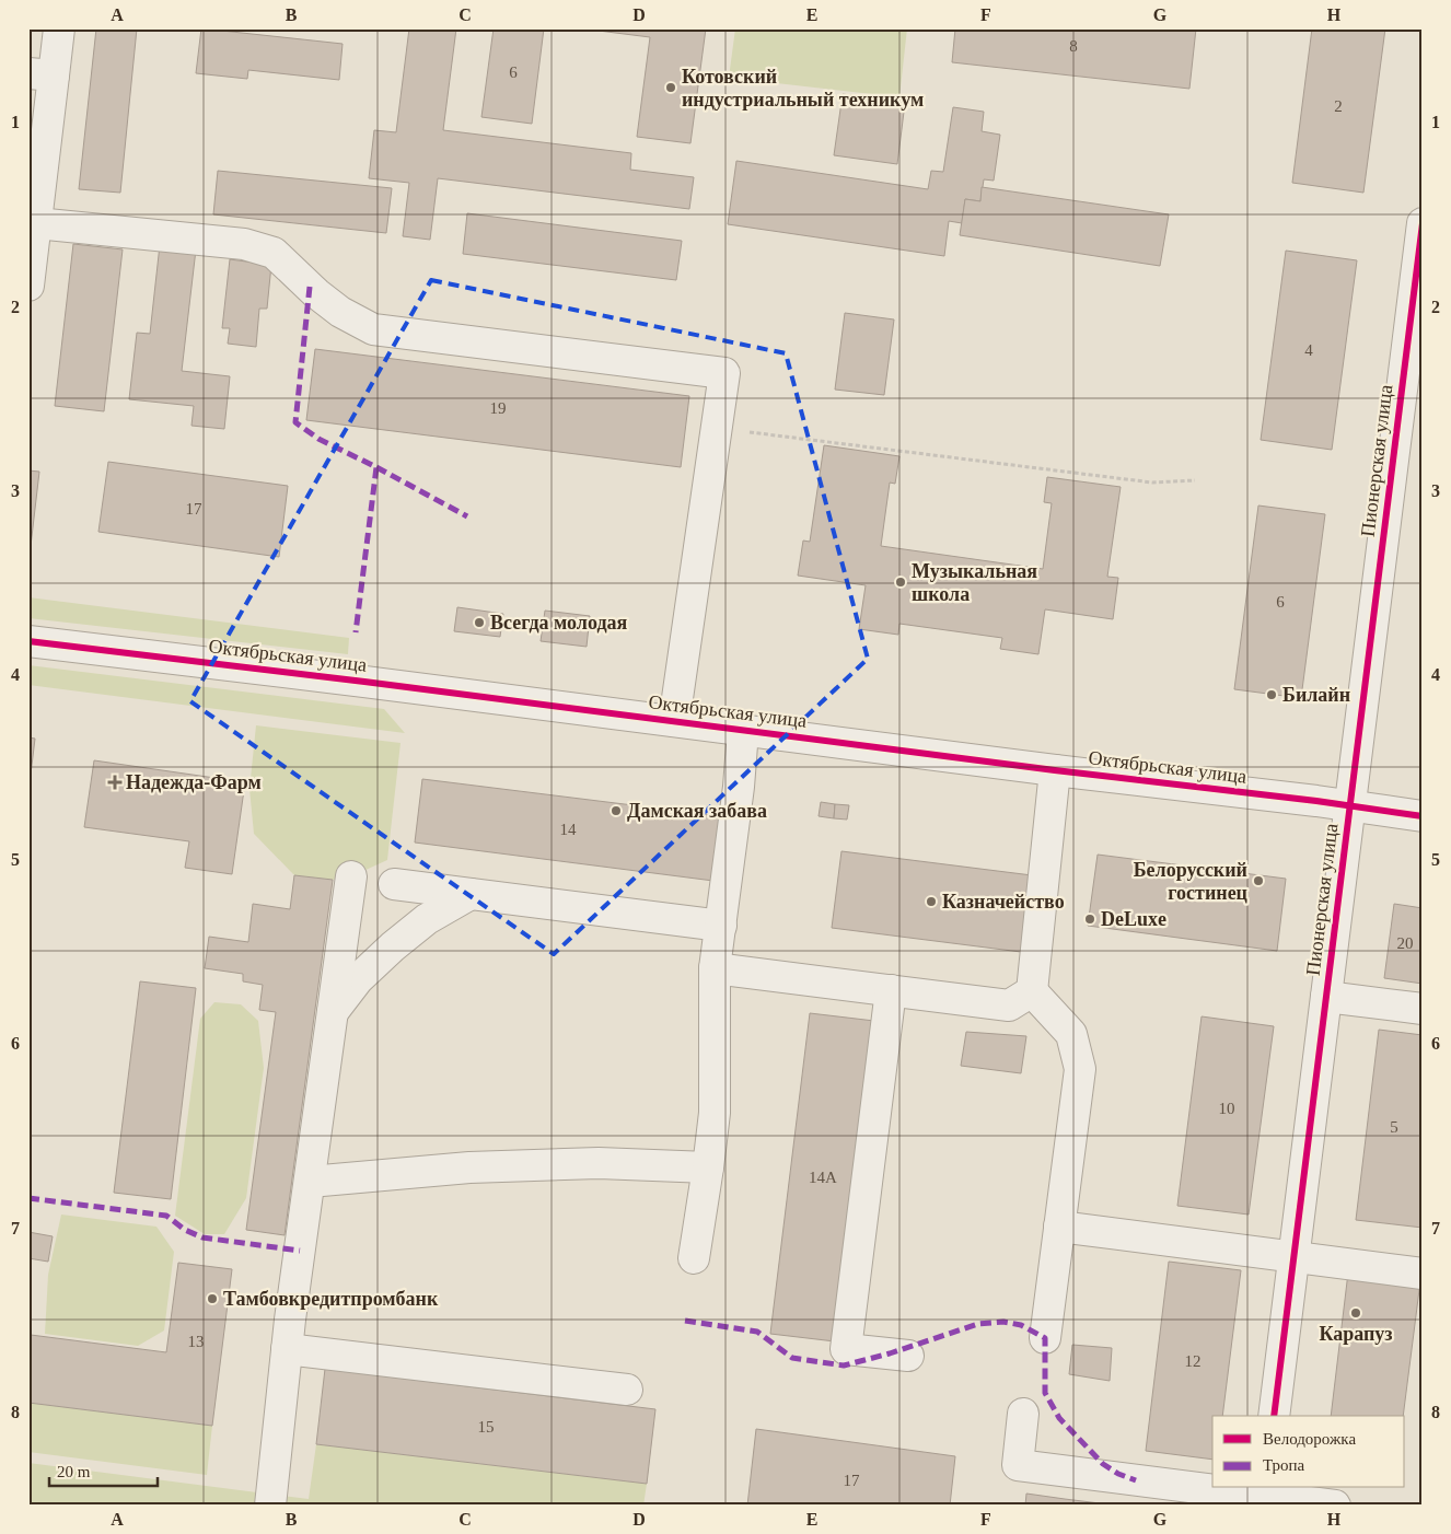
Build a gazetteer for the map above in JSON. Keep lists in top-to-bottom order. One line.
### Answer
{"streets":{"street":["Пионерская улица","Октябрьская улица"]},"crossings":[["Пионерская улица","Октябрьская улица"]],"places":{"other":["Котовский индустриальный техникум","Музыкальная школа","Всегда молодая","Билайн","Дамская забава","Белорусский гостинец","Казначейство","DeLuxe","Тамбовкредитпромбанк","Карапуз"],"health":["Надежда-Фарм"]},"house_numbers":["8","6","2","4","19","17","6","14","20","10","5","14А","13","12","15","17"],"legend":["Велодорожка","Тропа"],"scale_bar":"20 m","grid":{"columns":["A","B","C","D","E","F","G","H"],"rows":["1","2","3","4","5","6","7","8"]}}
